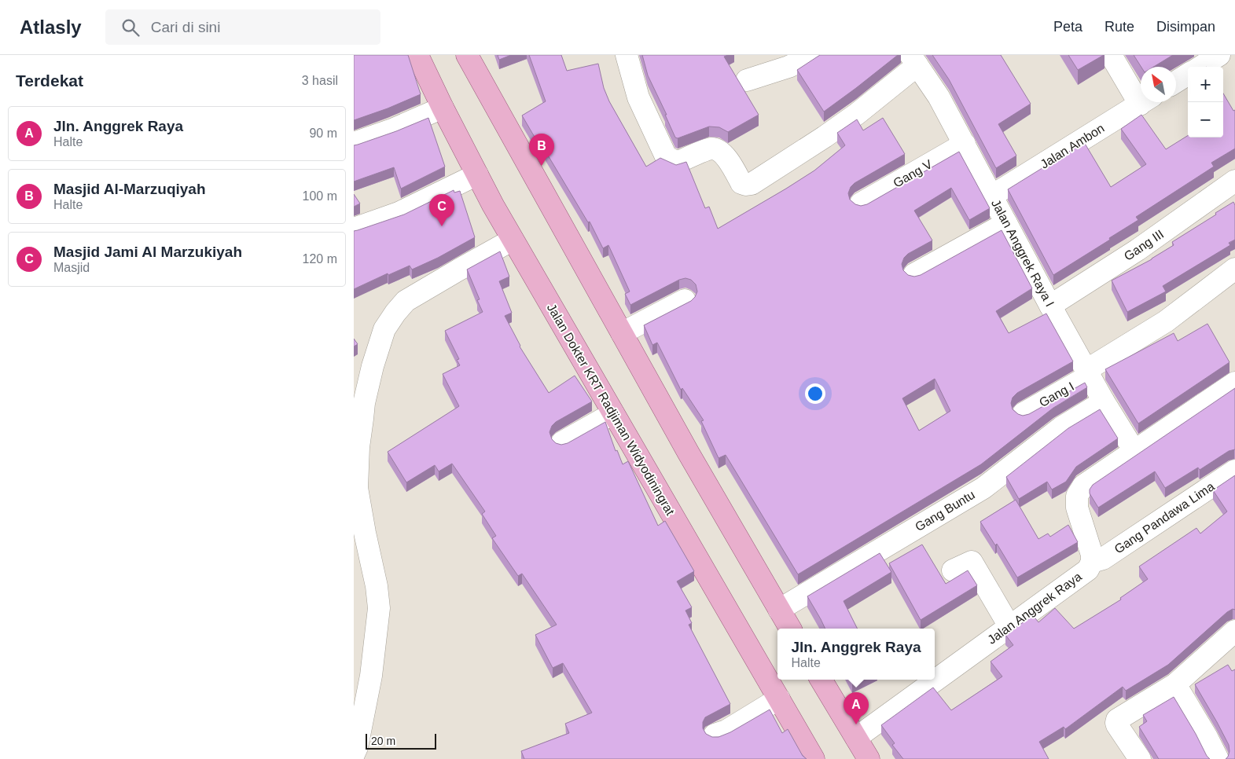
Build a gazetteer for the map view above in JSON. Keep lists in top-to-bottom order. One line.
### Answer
{"streets":{"main road":["Jalan Dokter KRT Radjiman Widyodiningrat"],"street":["Jalan Ambon","Gang V","Gang III","Jalan Anggrek Raya I","Gang I","Gang Buntu","Gang Pandawa Lima","Jalan Anggrek Raya"]},"crossings":[["Jalan Ambon","Jalan Anggrek Raya I"],["Gang V","Jalan Anggrek Raya I"],["Gang III","Jalan Anggrek Raya I"],["Jalan Anggrek Raya I","Gang I"],["Jalan Anggrek Raya I","Gang Buntu"],["Jalan Anggrek Raya I","Jalan Anggrek Raya"],["Gang Pandawa Lima","Jalan Anggrek Raya"]],"scale_bar":"20 m","north":"top left","page":{"header":"Atlasly","search":"Cari di sini","nav":["Peta","Rute","Disimpan"],"heading":["Terdekat","3 hasil"],"map_buttons":["+","−"],"list":[{"mark":"A","name":"Jln. Anggrek Raya","note":"Halte","value":"90 m"},{"mark":"B","name":"Masjid Al-Marzuqiyah","note":"Halte","value":"100 m"},{"mark":"C","name":"Masjid Jami Al Marzukiyah","note":"Masjid","value":"120 m"}],"pins":["B","C","A"],"popup":["Jln. Anggrek Raya","Halte"],"scale":"20 m"}}
